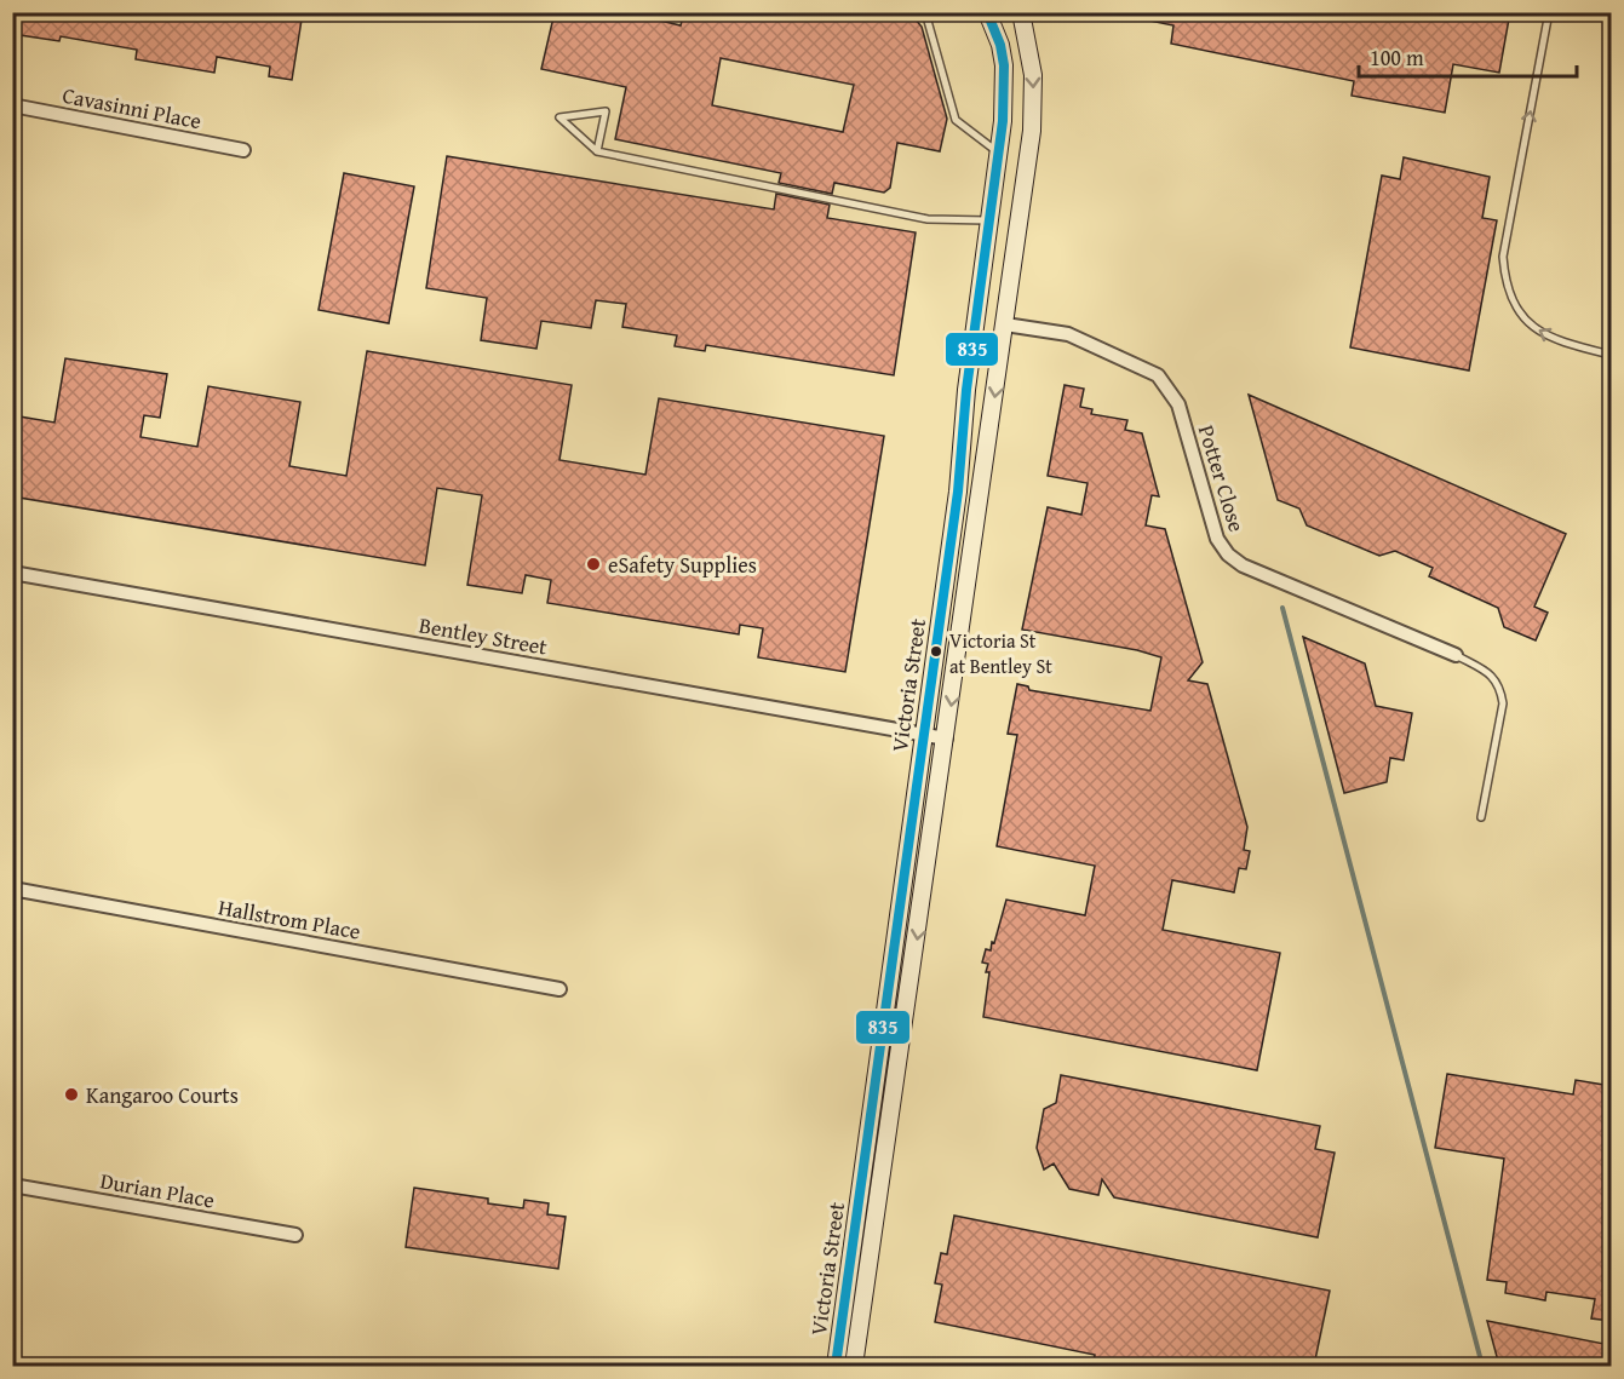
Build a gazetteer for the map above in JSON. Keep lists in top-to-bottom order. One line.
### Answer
{"streets":{"main road":["Victoria Street"],"street":["Cavasinni Place","Potter Close","Bentley Street","Hallstrom Place","Durian Place"]},"crossings":[["Potter Close","Victoria Street"],["Bentley Street","Victoria Street"]],"places":["eSafety Supplies","Victoria St at Bentley St","Kangaroo Courts"],"lines":["transit line 835"],"scale_bar":"100 m"}
